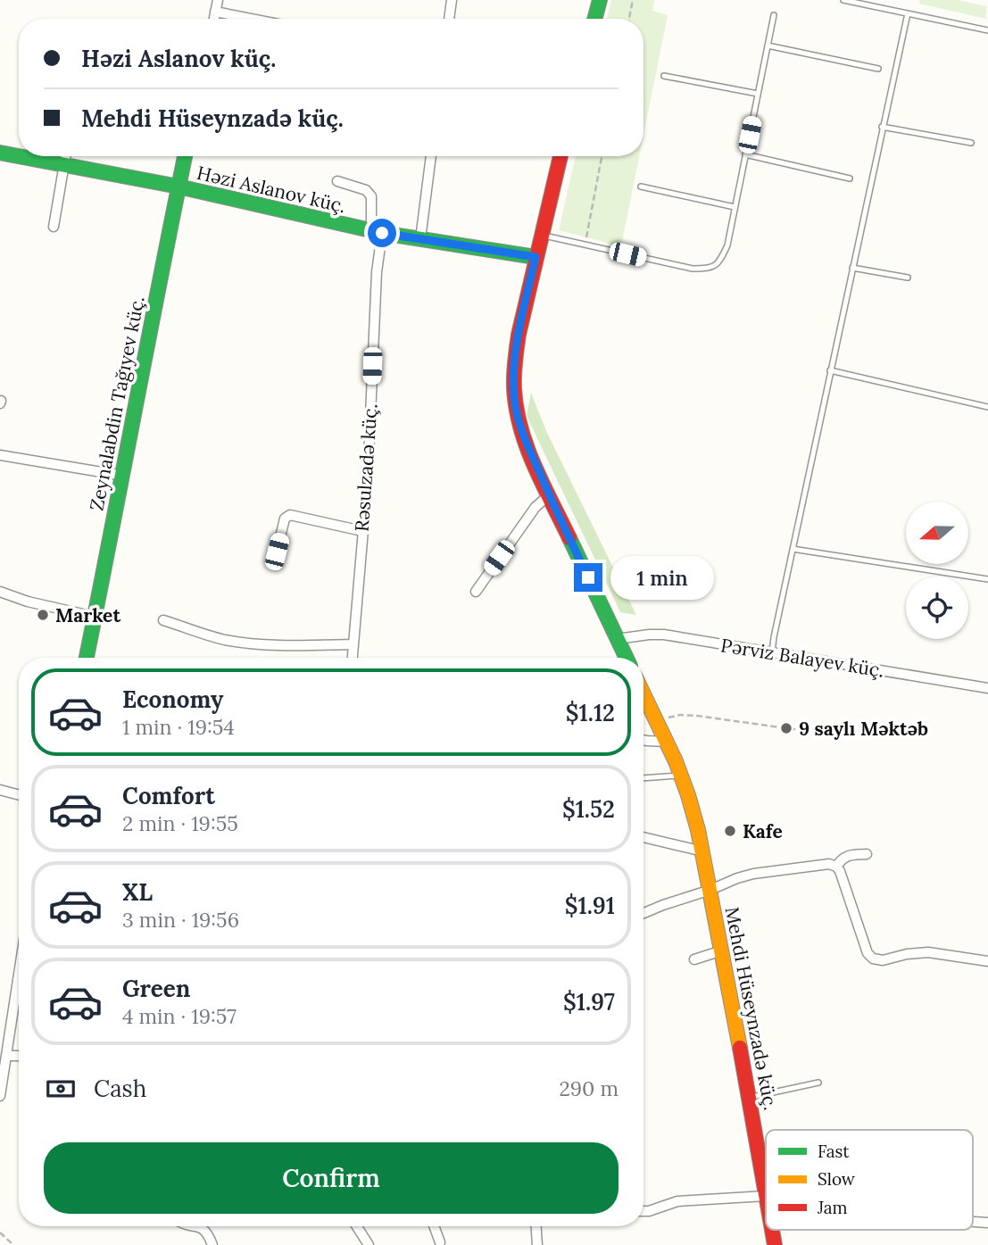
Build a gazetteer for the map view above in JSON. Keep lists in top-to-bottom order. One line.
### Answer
{"streets":{"main road":["Həzi Aslanov küç.","Zeynalabdin Tağıyev küç.","Mehdi Hüseynzadə küç."],"street":["Rəsulzadə küç.","Pərviz Balayev küç."]},"crossings":[["Həzi Aslanov küç.","Zeynalabdin Tağıyev küç."],["Həzi Aslanov küç.","Rəsulzadə küç."]],"places":["Market","9 saylı Məktəb","Kafe"],"legend":["Fast","Slow","Jam"],"north":"left","page":{"banner":["Həzi Aslanov küç.","Mehdi Hüseynzadə küç."],"bubble":"1 min","list":[{"name":"Economy","note":"1 min · 19:54","value":"$1.12"},{"name":"Comfort","note":"2 min · 19:55","value":"$1.52"},{"name":"XL","note":"3 min · 19:56","value":"$1.91"},{"name":"Green","note":"4 min · 19:57","value":"$1.97"}],"pay":["Cash","290 m"],"buttons":"Confirm"}}
